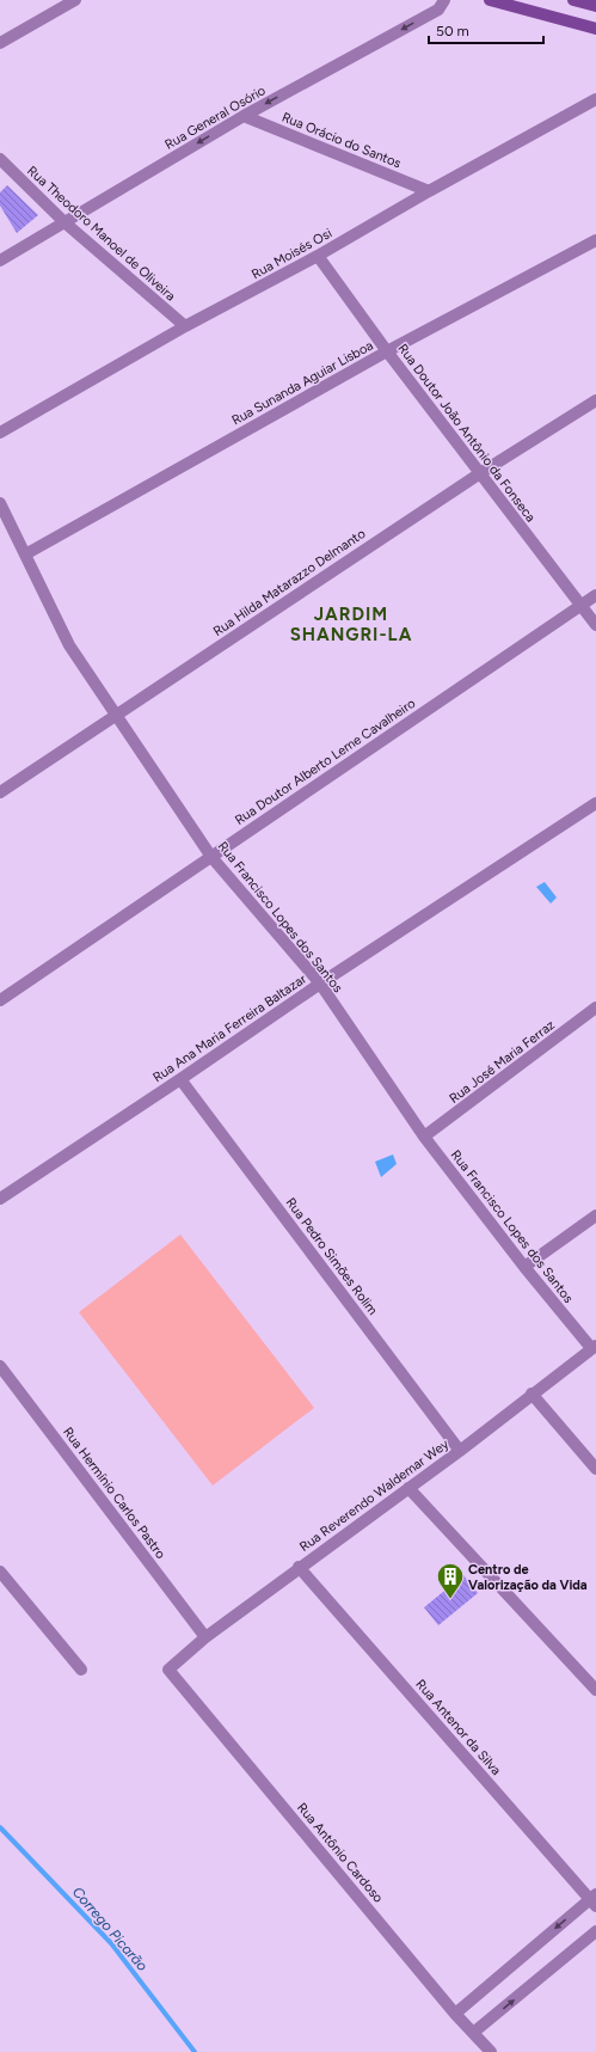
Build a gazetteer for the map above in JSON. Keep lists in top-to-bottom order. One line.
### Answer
{"streets":{"street":["Rua General Osório","Rua Orácio do Santos","Rua Theodoro Manoel de Oliveira","Rua Moisés Osi","Rua Sunanda Aguiar Lisboa","Rua Doutor João Antônio da Fonseca","Rua Hilda Matarazzo Delmanto","Rua Doutor Alberto Leme Cavalheiro","Rua Francisco Lopes dos Santos","Rua Ana Maria Ferreira Baltazar","Rua José Maria Ferraz","Rua Pedro Simões Rolim","Rua Hermínio Carlos Pastro","Rua Reverendo Waldemar Wey","Rua Antenor da Silva","Rua Antônio Cardoso"]},"crossings":[["Rua General Osório","Rua Orácio do Santos"],["Rua General Osório","Rua Theodoro Manoel de Oliveira"],["Rua Orácio do Santos","Rua Moisés Osi"],["Rua Theodoro Manoel de Oliveira","Rua Moisés Osi"],["Rua Moisés Osi","Rua Doutor João Antônio da Fonseca"],["Rua Sunanda Aguiar Lisboa","Rua Doutor João Antônio da Fonseca"],["Rua Sunanda Aguiar Lisboa","Rua Francisco Lopes dos Santos"],["Rua Doutor João Antônio da Fonseca","Rua Hilda Matarazzo Delmanto"],["Rua Doutor João Antônio da Fonseca","Rua Doutor Alberto Leme Cavalheiro"],["Rua Hilda Matarazzo Delmanto","Rua Francisco Lopes dos Santos"],["Rua Doutor Alberto Leme Cavalheiro","Rua Francisco Lopes dos Santos"],["Rua Francisco Lopes dos Santos","Rua Ana Maria Ferreira Baltazar"],["Rua Francisco Lopes dos Santos","Rua José Maria Ferraz"],["Rua Francisco Lopes dos Santos","Rua Reverendo Waldemar Wey"],["Rua Ana Maria Ferreira Baltazar","Rua Pedro Simões Rolim"],["Rua Pedro Simões Rolim","Rua Reverendo Waldemar Wey"],["Rua Hermínio Carlos Pastro","Rua Reverendo Waldemar Wey"],["Rua Reverendo Waldemar Wey","Rua Antenor da Silva"],["Rua Reverendo Waldemar Wey","Rua Antônio Cardoso"]],"one_way":["Rua General Osório"],"districts":["JARDIM SHANGRI-LA"],"water":["Corrego Picarão"],"places":{"building":["Centro de Valorização da Vida"]},"scale_bar":"50 m"}
